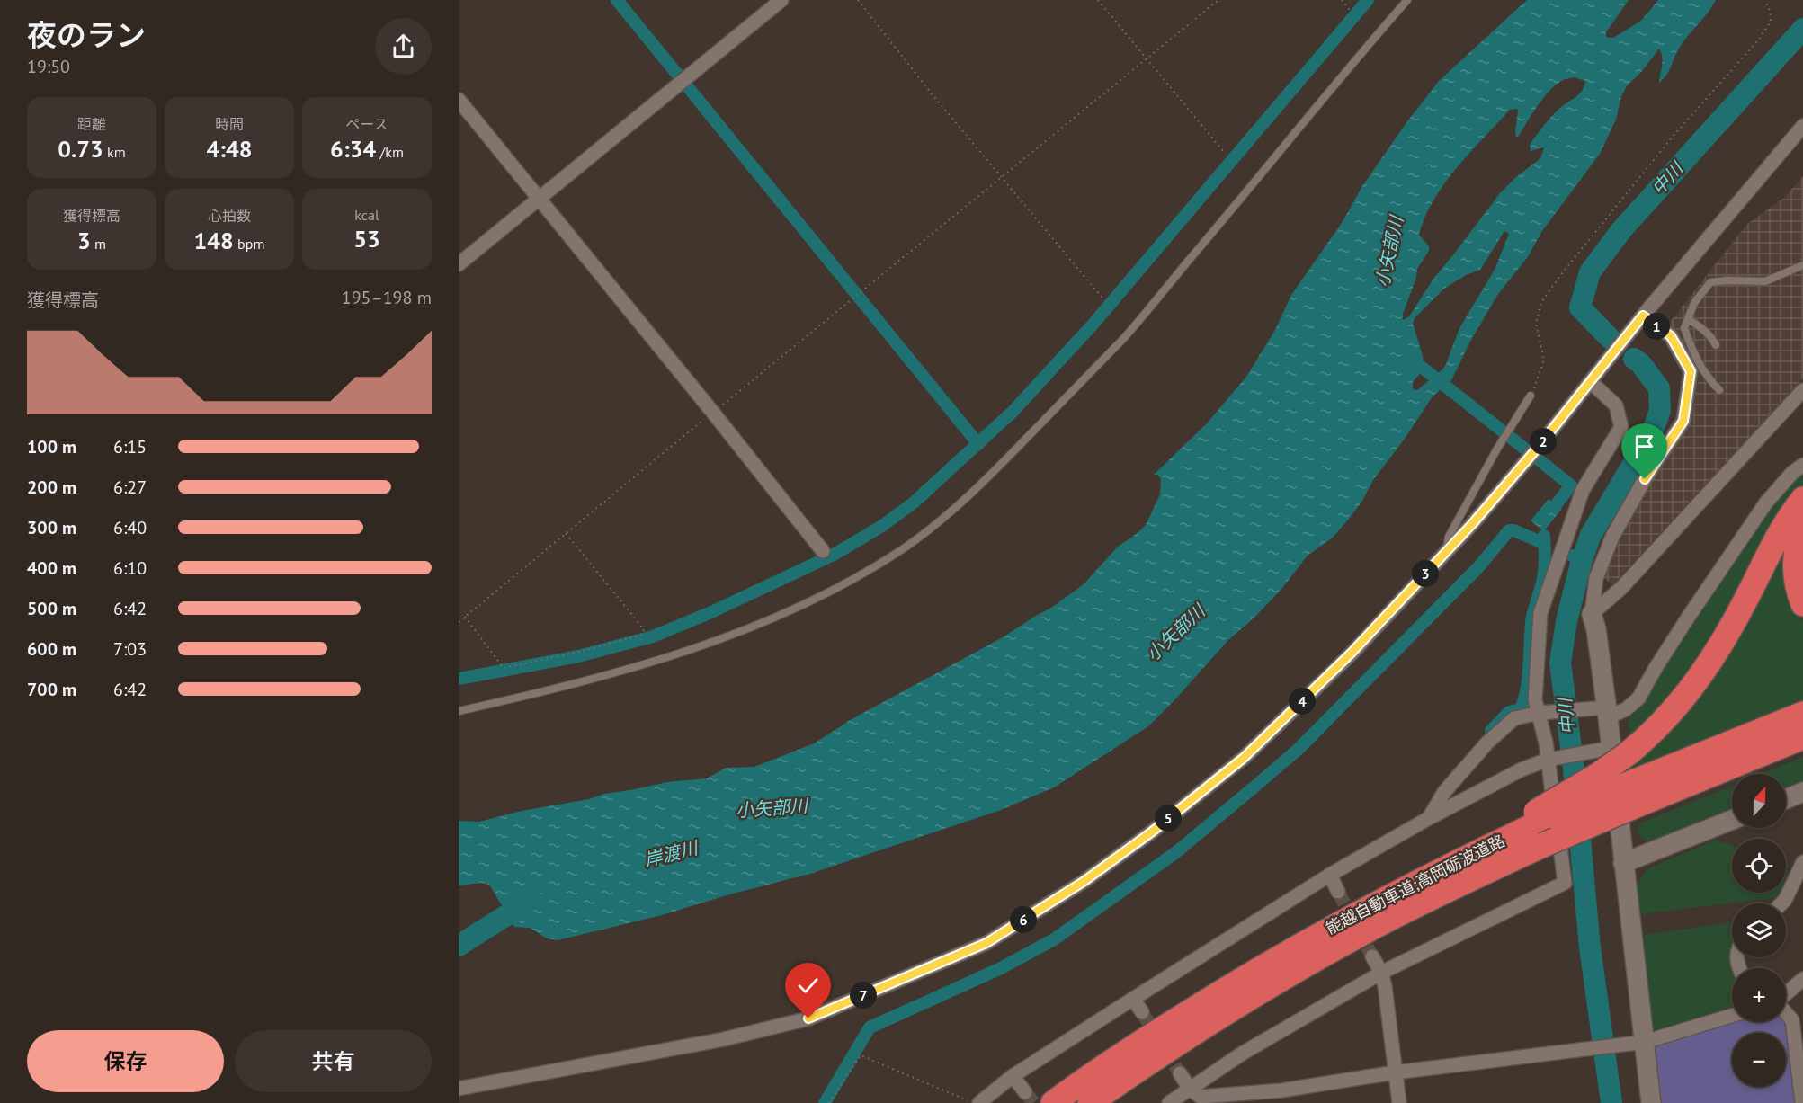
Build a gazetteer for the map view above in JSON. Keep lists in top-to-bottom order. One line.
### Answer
{"streets":{"highway":["能越自動車道;高岡砺波道路"]},"water":["中川","小矢部川","岸渡川"],"north":"top","page":{"heading":["夜のラン","19:50"],"stats":[["距離","0.73 km"],["時間","4:48"],["ペース","6:34 /km"],["獲得標高","3 m"],["心拍数","148 bpm"],["kcal","53"]],"chart":["獲得標高","195–198 m"],"pins":["1","2","3","4","5","6","7"],"list":[{"name":"100 m","note":"6:15"},{"name":"200 m","note":"6:27"},{"name":"300 m","note":"6:40"},{"name":"400 m","note":"6:10"},{"name":"500 m","note":"6:42"},{"name":"600 m","note":"7:03"},{"name":"700 m","note":"6:42"}],"map_buttons":["+","−"],"buttons":["保存","共有"]}}
